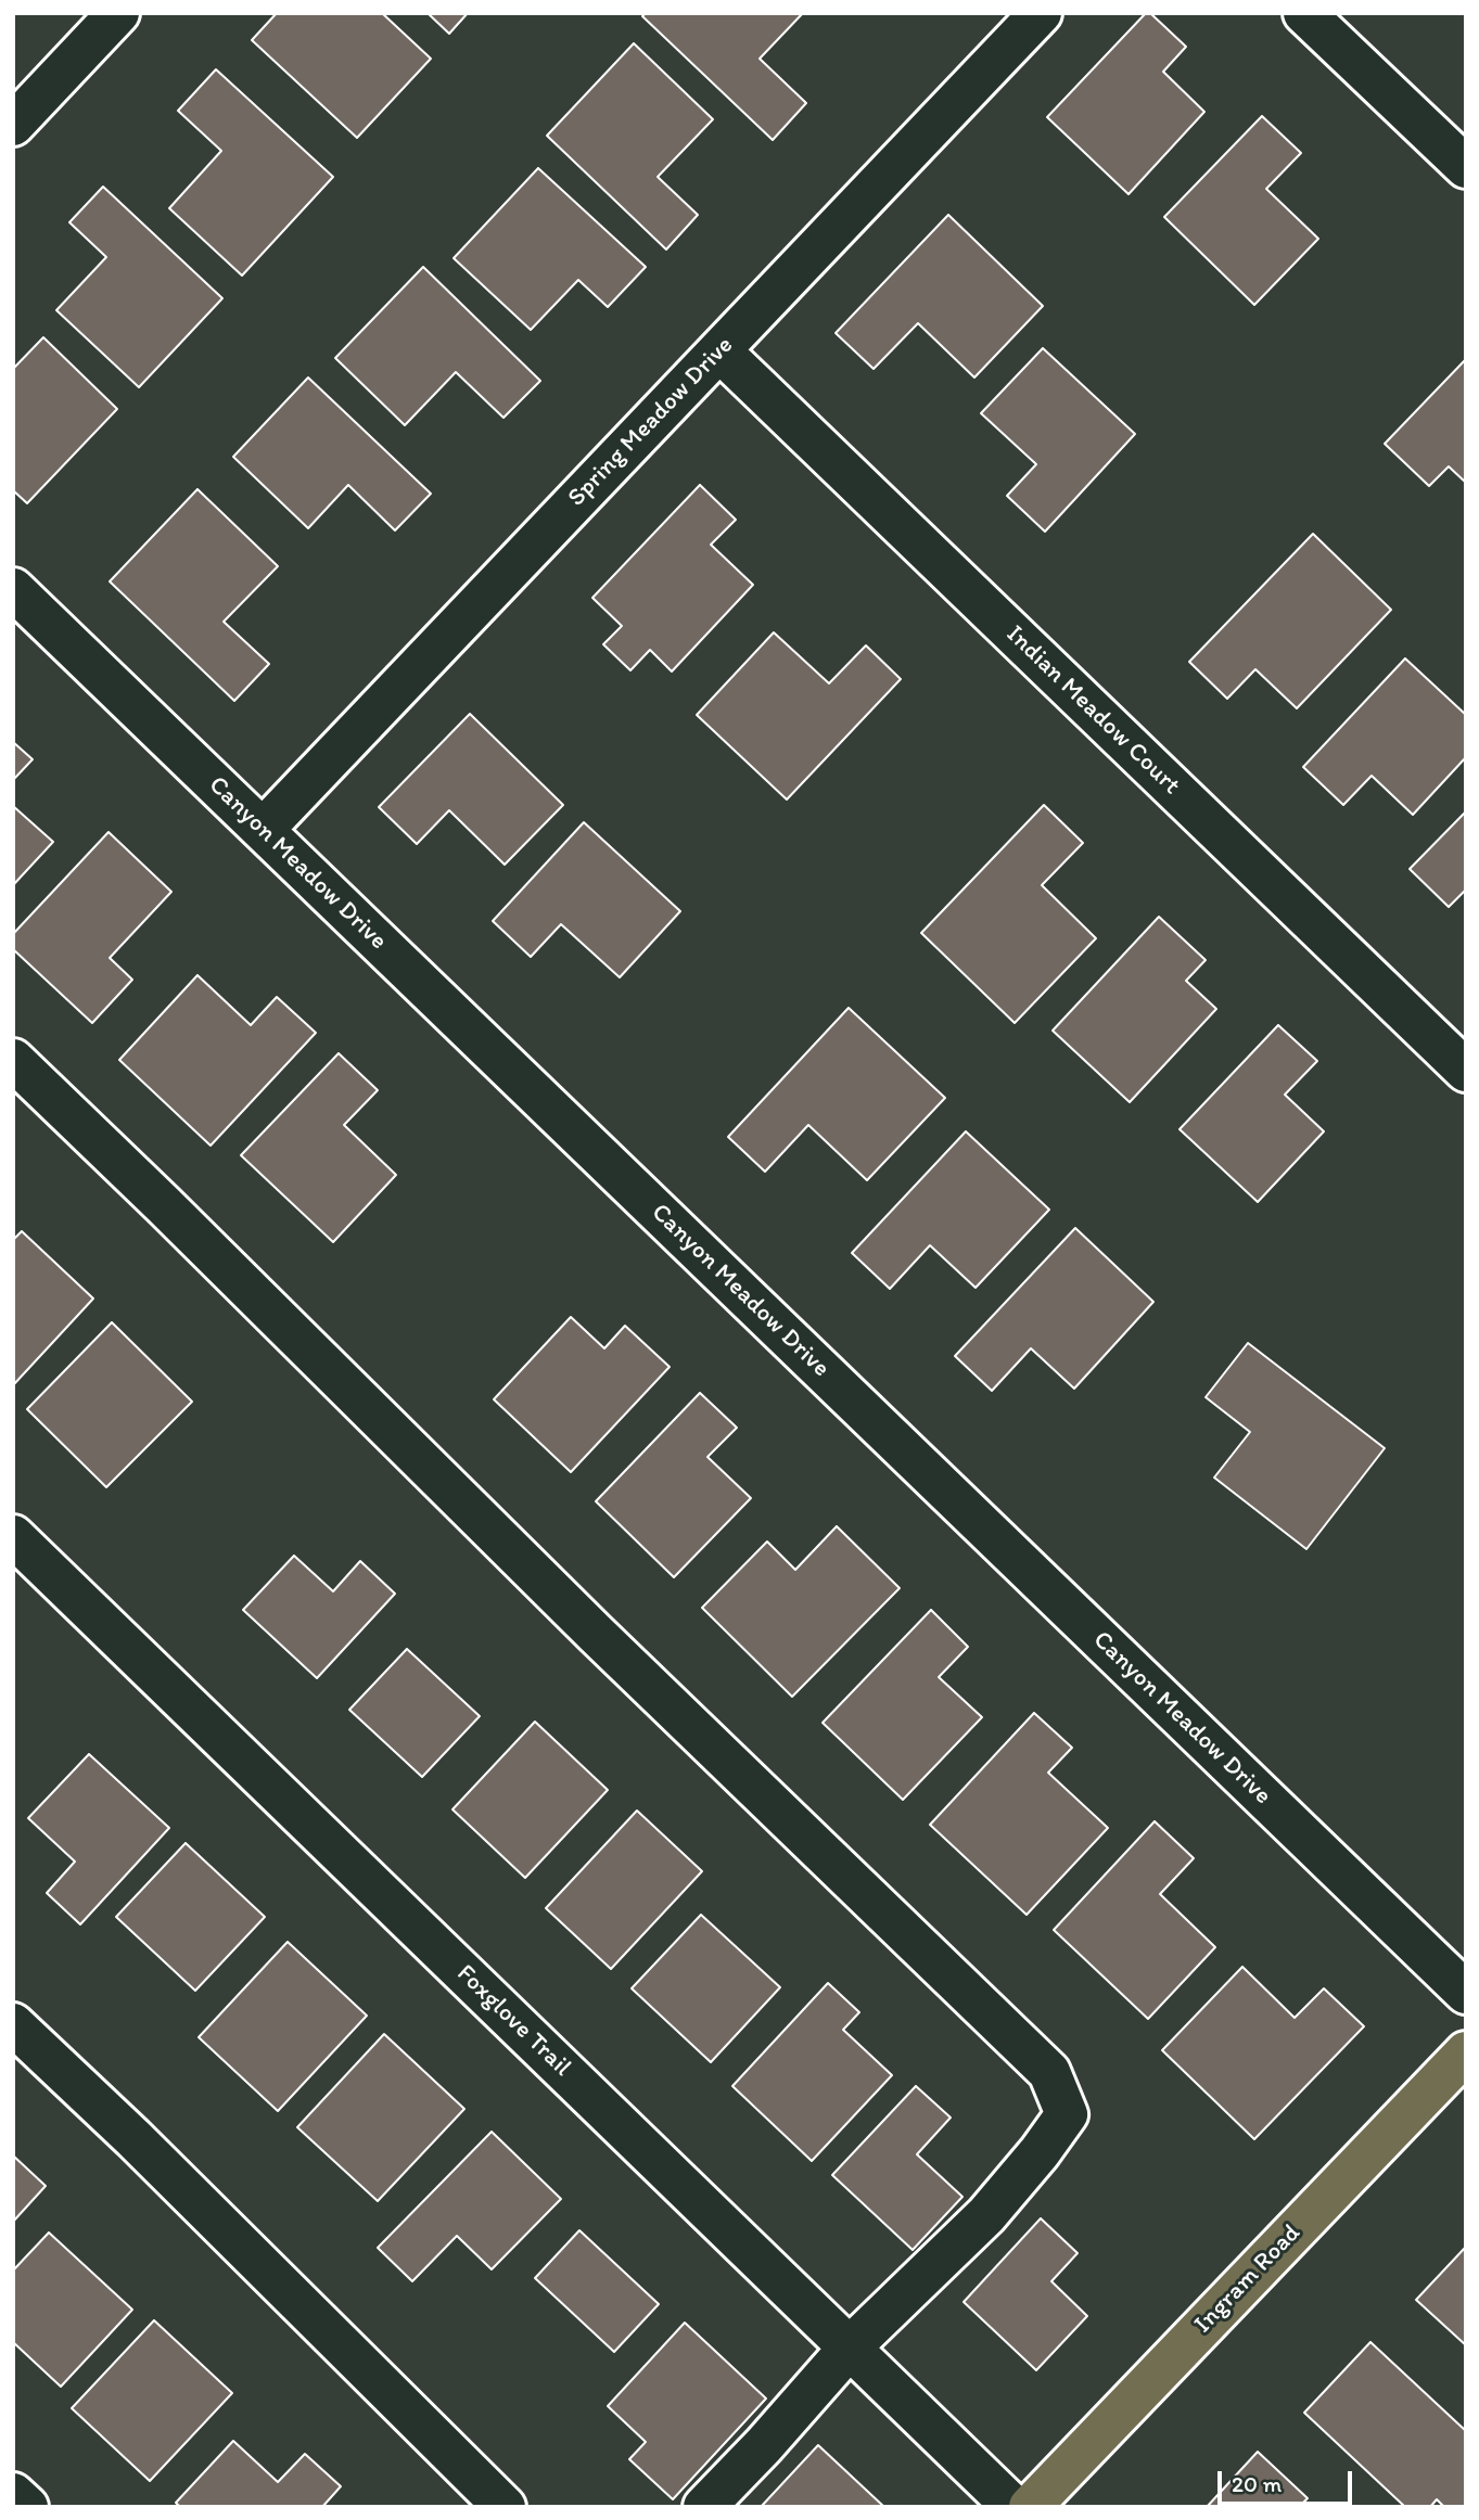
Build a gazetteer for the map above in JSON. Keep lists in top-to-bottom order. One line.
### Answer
{"streets":{"main road":["Ingram Road"],"street":["Spring Meadow Drive","Indian Meadow Court","Canyon Meadow Drive","Foxglove Trail"]},"crossings":[["Spring Meadow Drive","Indian Meadow Court"],["Spring Meadow Drive","Canyon Meadow Drive"]],"scale_bar":"20 m"}
